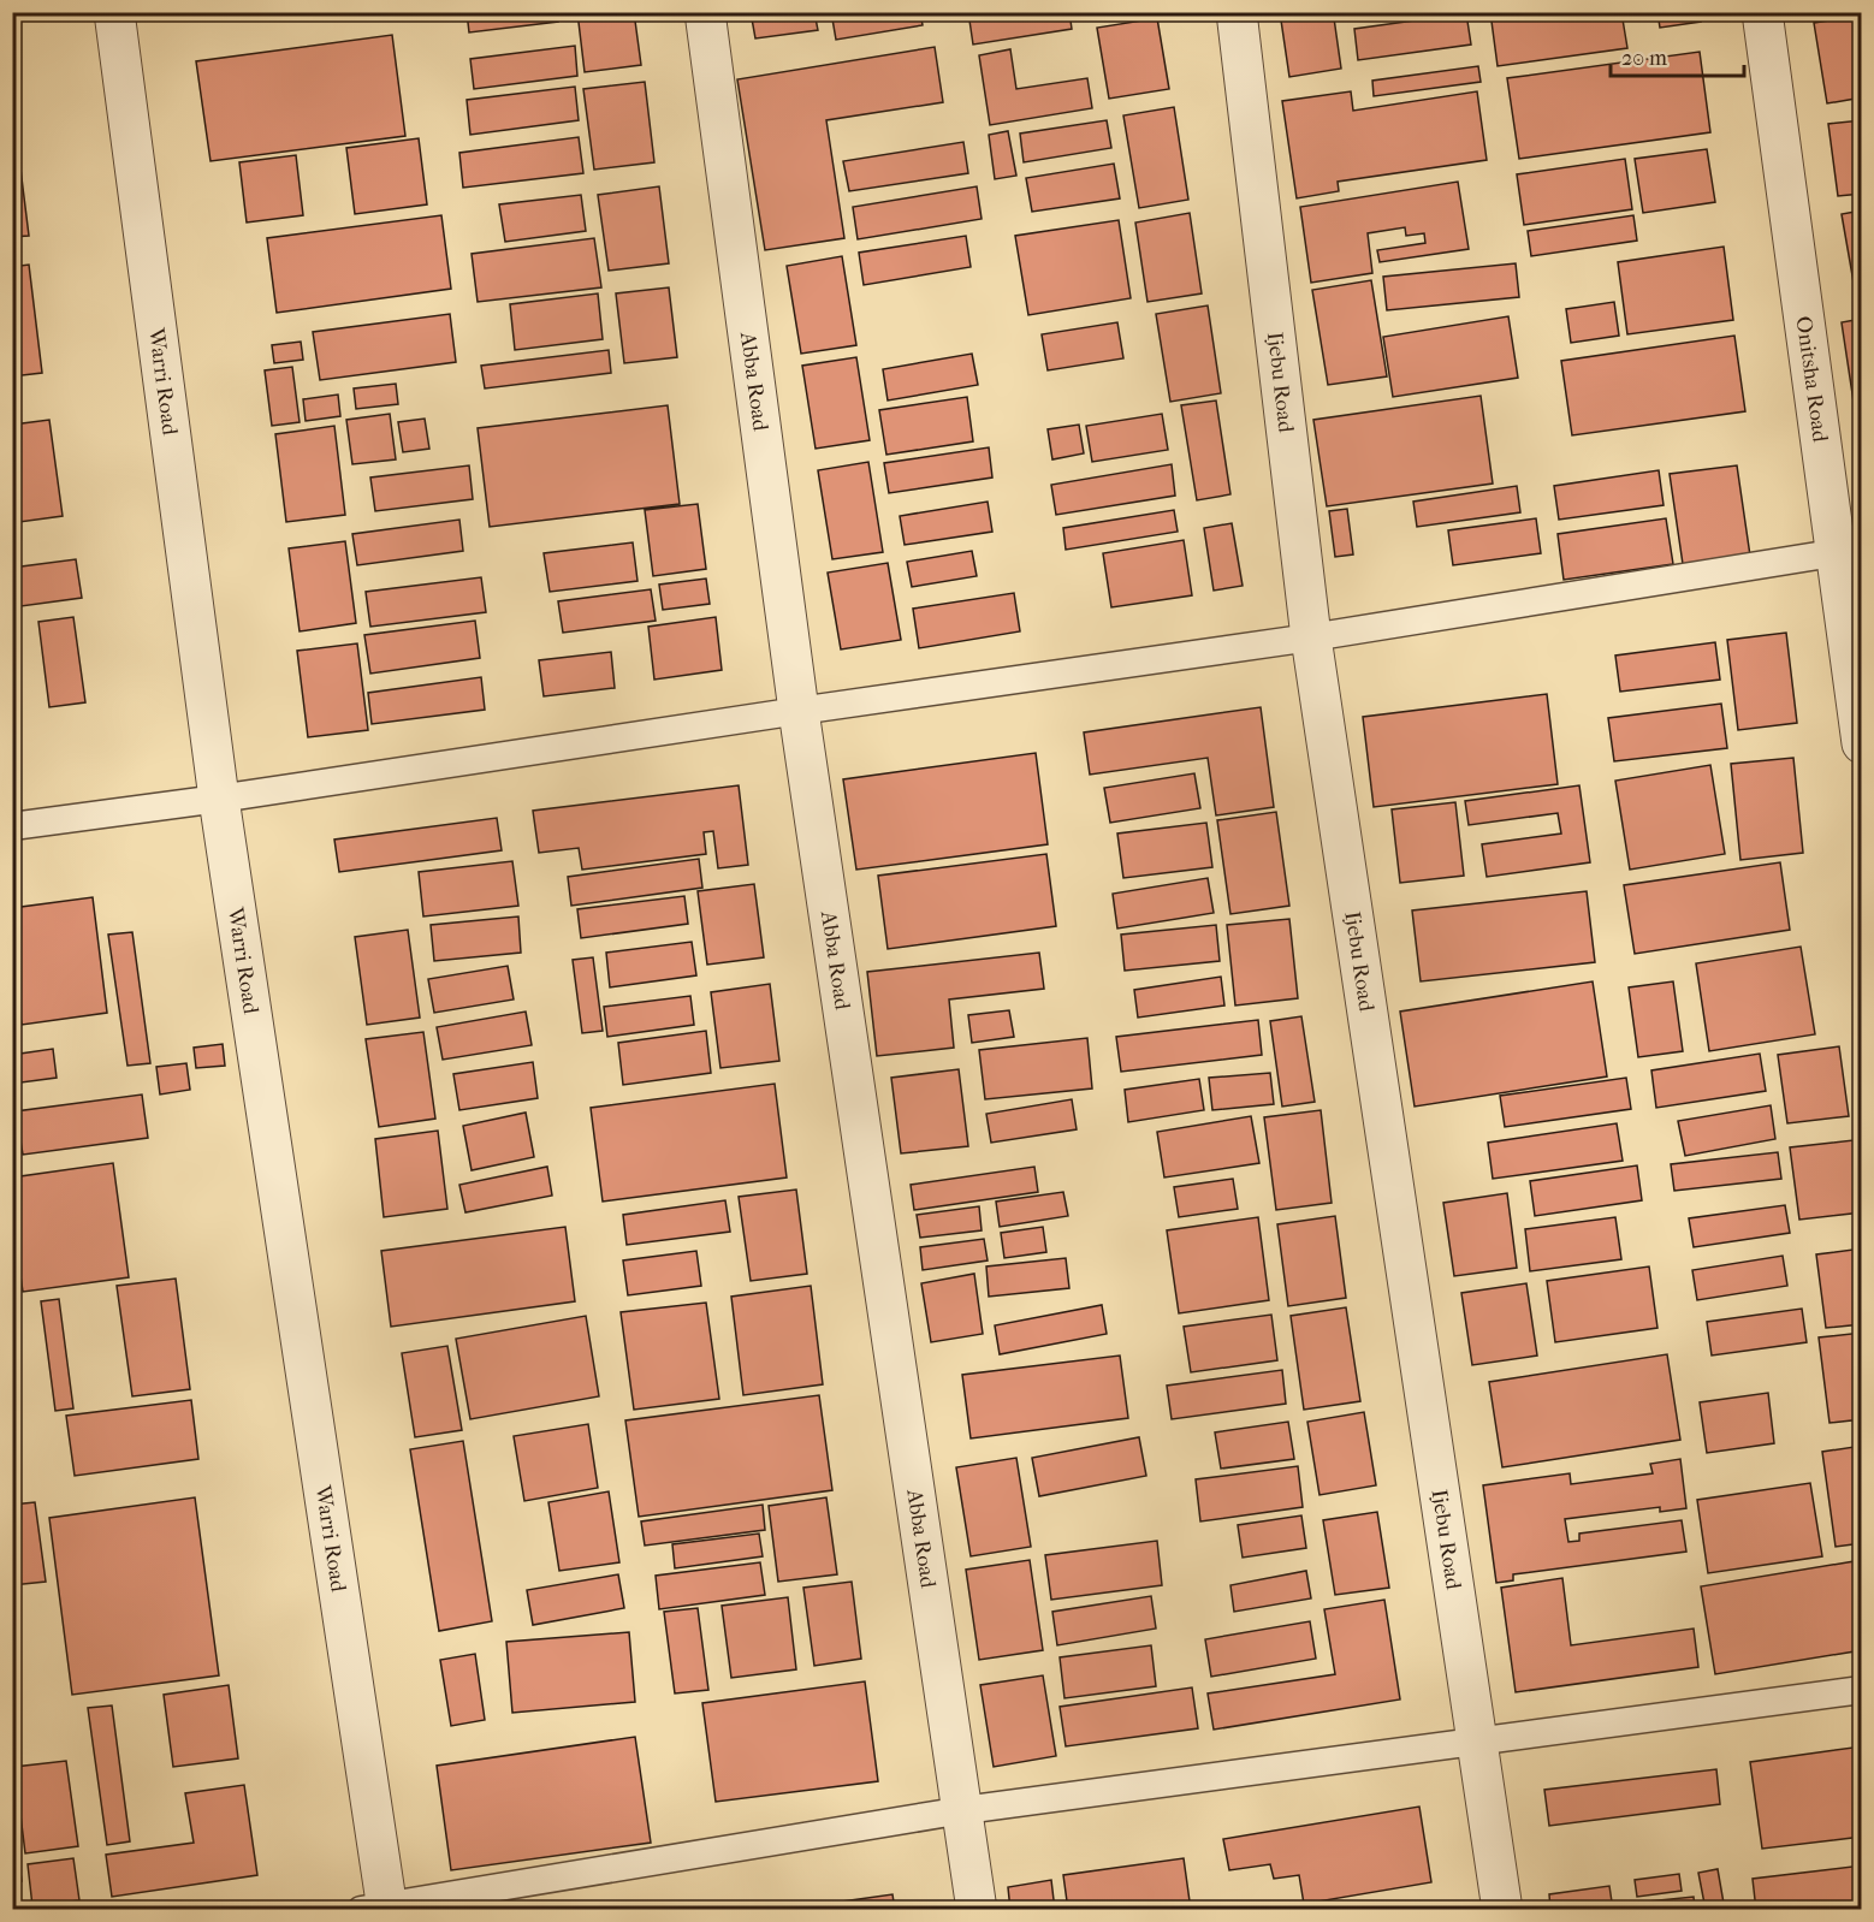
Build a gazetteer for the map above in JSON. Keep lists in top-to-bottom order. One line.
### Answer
{"streets":{"street":["Onitsha Road","Warri Road","Abba Road","Ijebu Road"]},"scale_bar":"20 m"}
